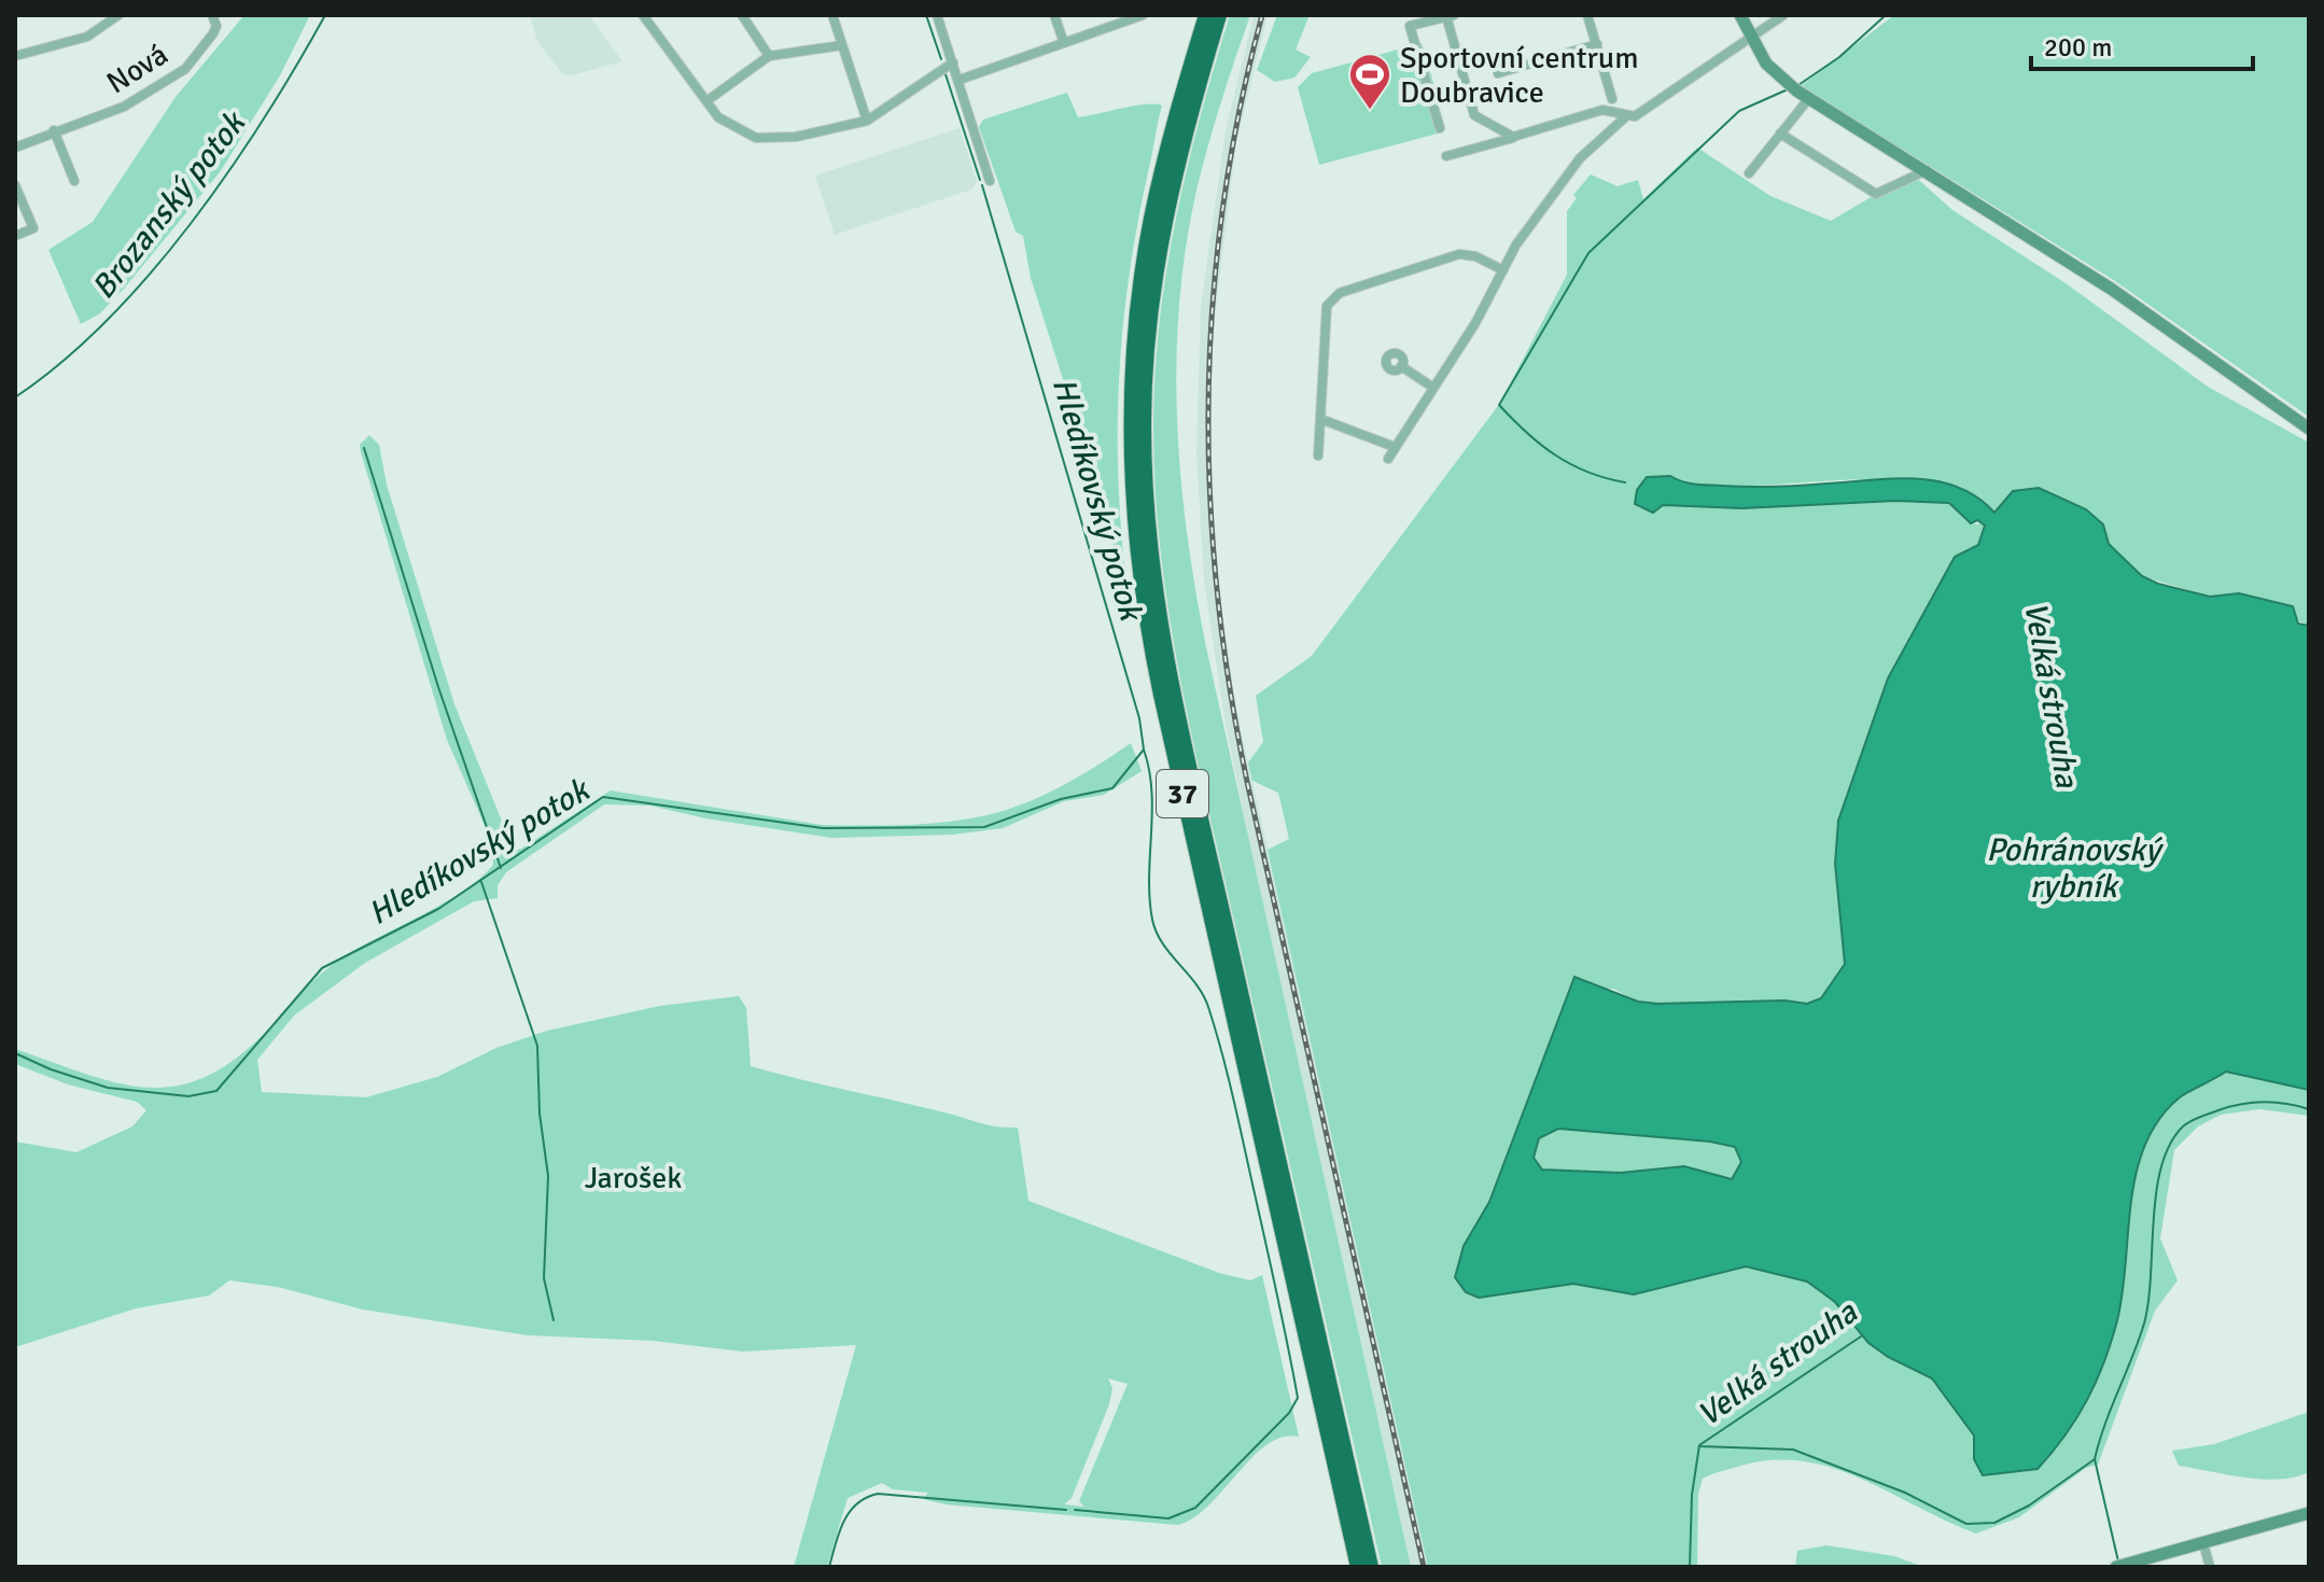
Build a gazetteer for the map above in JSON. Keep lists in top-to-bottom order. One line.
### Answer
{"streets":{"highway":["37"],"street":["Nová"]},"water":["Brozanský potok","Hledíkovský potok","Velká strouha","Pohránovský rybník"],"parks":["Jarošek"],"places":{"sports":["Sportovní centrum Doubravice"]},"scale_bar":"200 m"}
